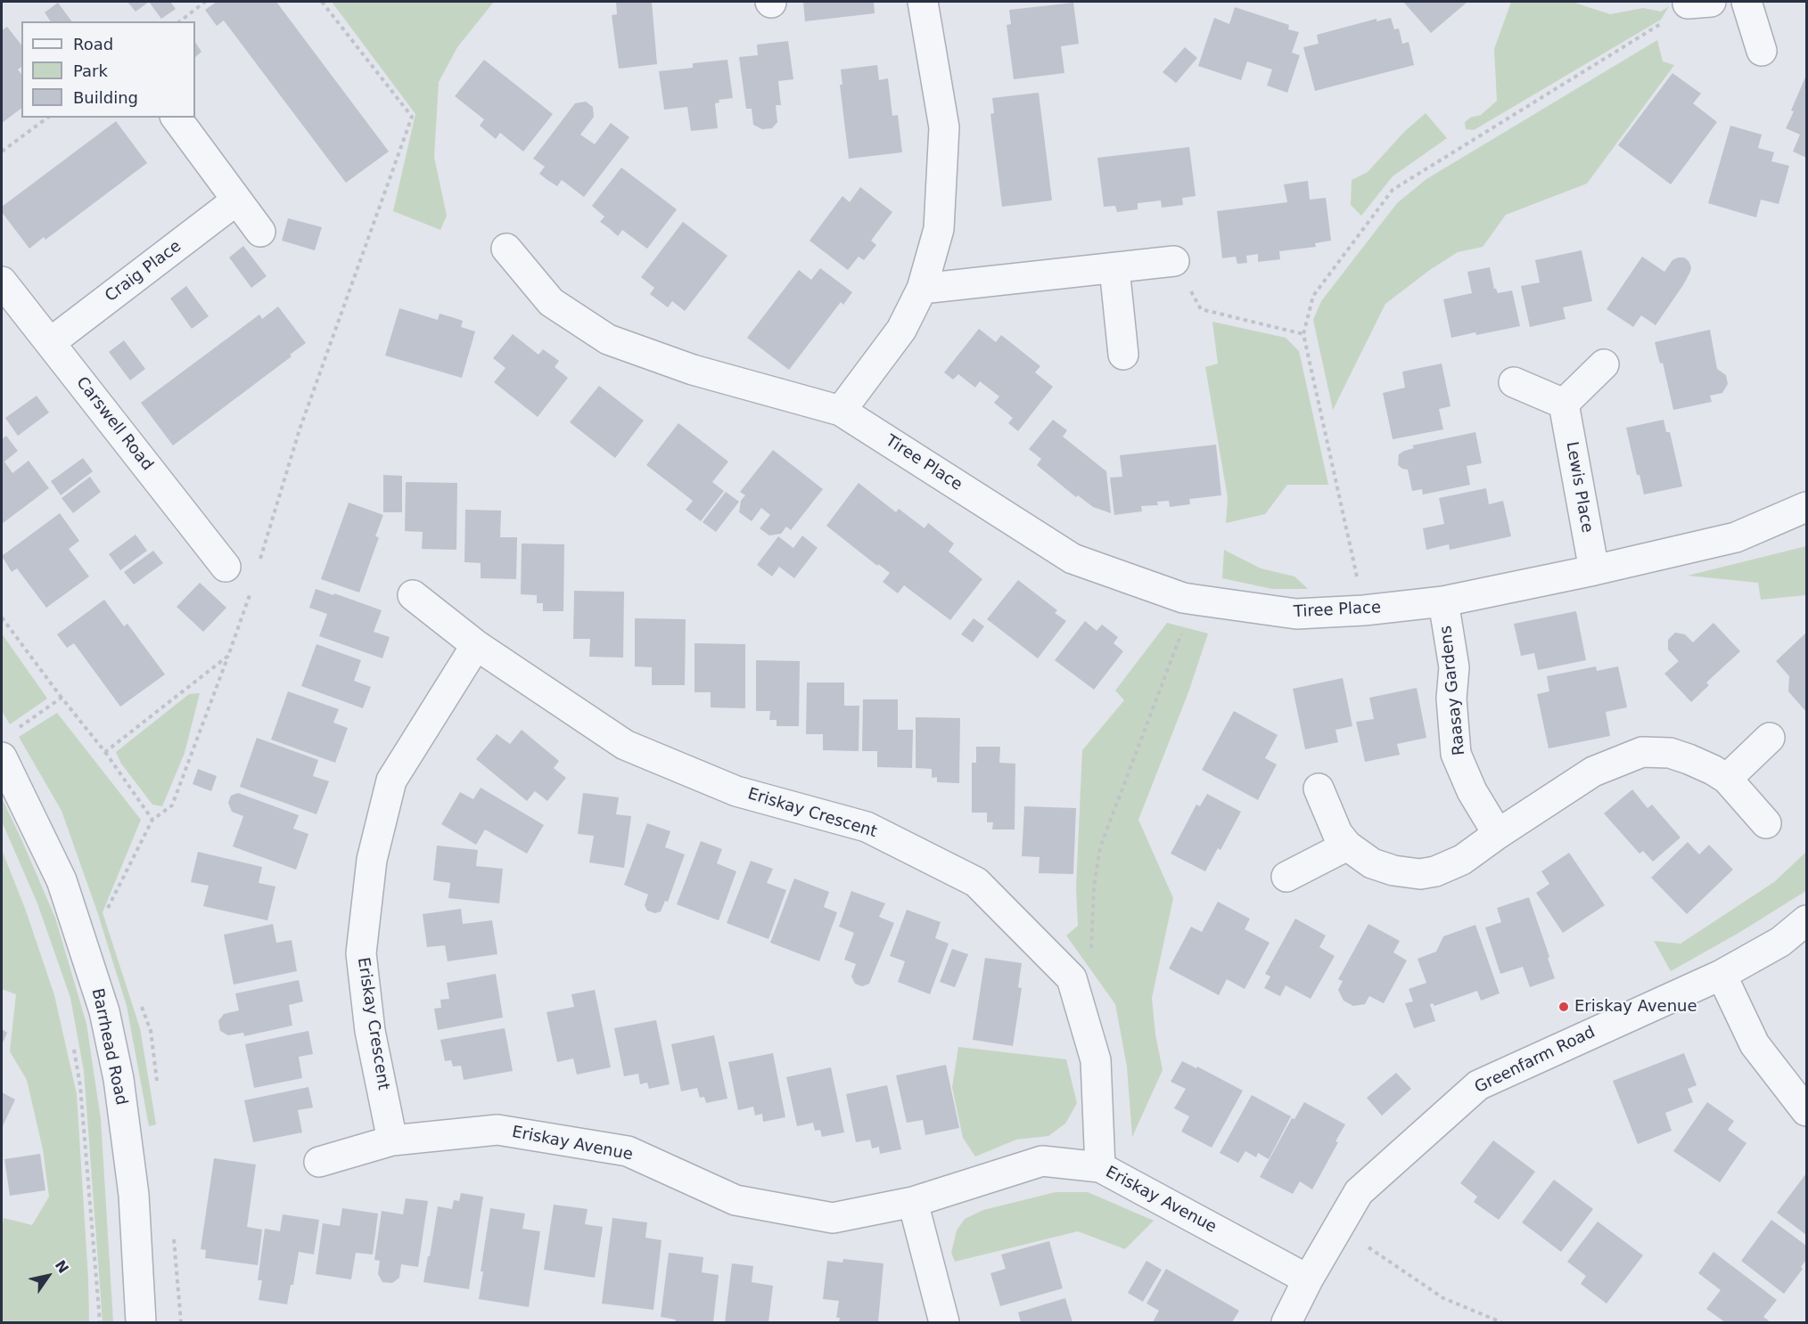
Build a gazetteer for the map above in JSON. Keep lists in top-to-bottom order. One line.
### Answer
{"streets":{"street":["Craig Place","Carswell Road","Tiree Place","Lewis Place","Raasay Gardens","Eriskay Crescent","Barrhead Road","Greenfarm Road","Eriskay Avenue"]},"crossings":[["Craig Place","Carswell Road"],["Tiree Place","Lewis Place"],["Tiree Place","Raasay Gardens"],["Eriskay Crescent","Eriskay Avenue"],["Greenfarm Road","Eriskay Avenue"]],"places":["Eriskay Avenue"],"legend":["Road","Park","Building"],"north":"top right"}
